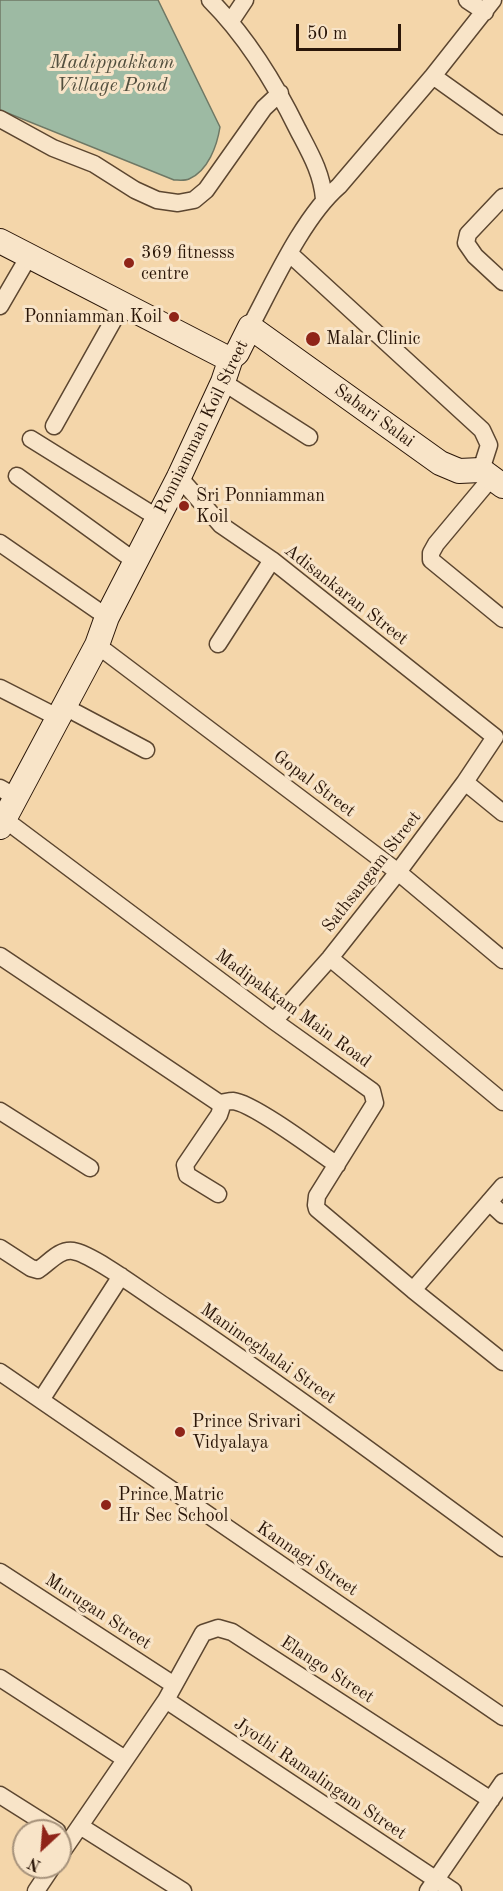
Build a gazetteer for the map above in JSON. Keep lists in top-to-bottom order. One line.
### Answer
{"streets":{"main road":["Sabari Salai","Ponniamman Koil Street"],"street":["Adisankaran Street","Gopal Street","Sathsangam Street","Madipakkam Main Road","Manimeghalai Street","Kannagi Street","Murugan Street","Elango Street","Jyothi Ramalingam Street"]},"crossings":[["Sabari Salai","Ponniamman Koil Street"],["Ponniamman Koil Street","Adisankaran Street"],["Ponniamman Koil Street","Gopal Street"],["Ponniamman Koil Street","Madipakkam Main Road"],["Adisankaran Street","Sathsangam Street"],["Gopal Street","Sathsangam Street"],["Sathsangam Street","Madipakkam Main Road"],["Murugan Street","Elango Street"],["Elango Street","Jyothi Ramalingam Street"]],"water":["Madippakkam Village Pond"],"places":["369 fitnesss centre","Ponniamman Koil","Malar Clinic","Sri Ponniamman Koil","Prince Srivari Vidyalaya","Prince Matric Hr Sec School"],"scale_bar":"50 m","north":"bottom left"}
